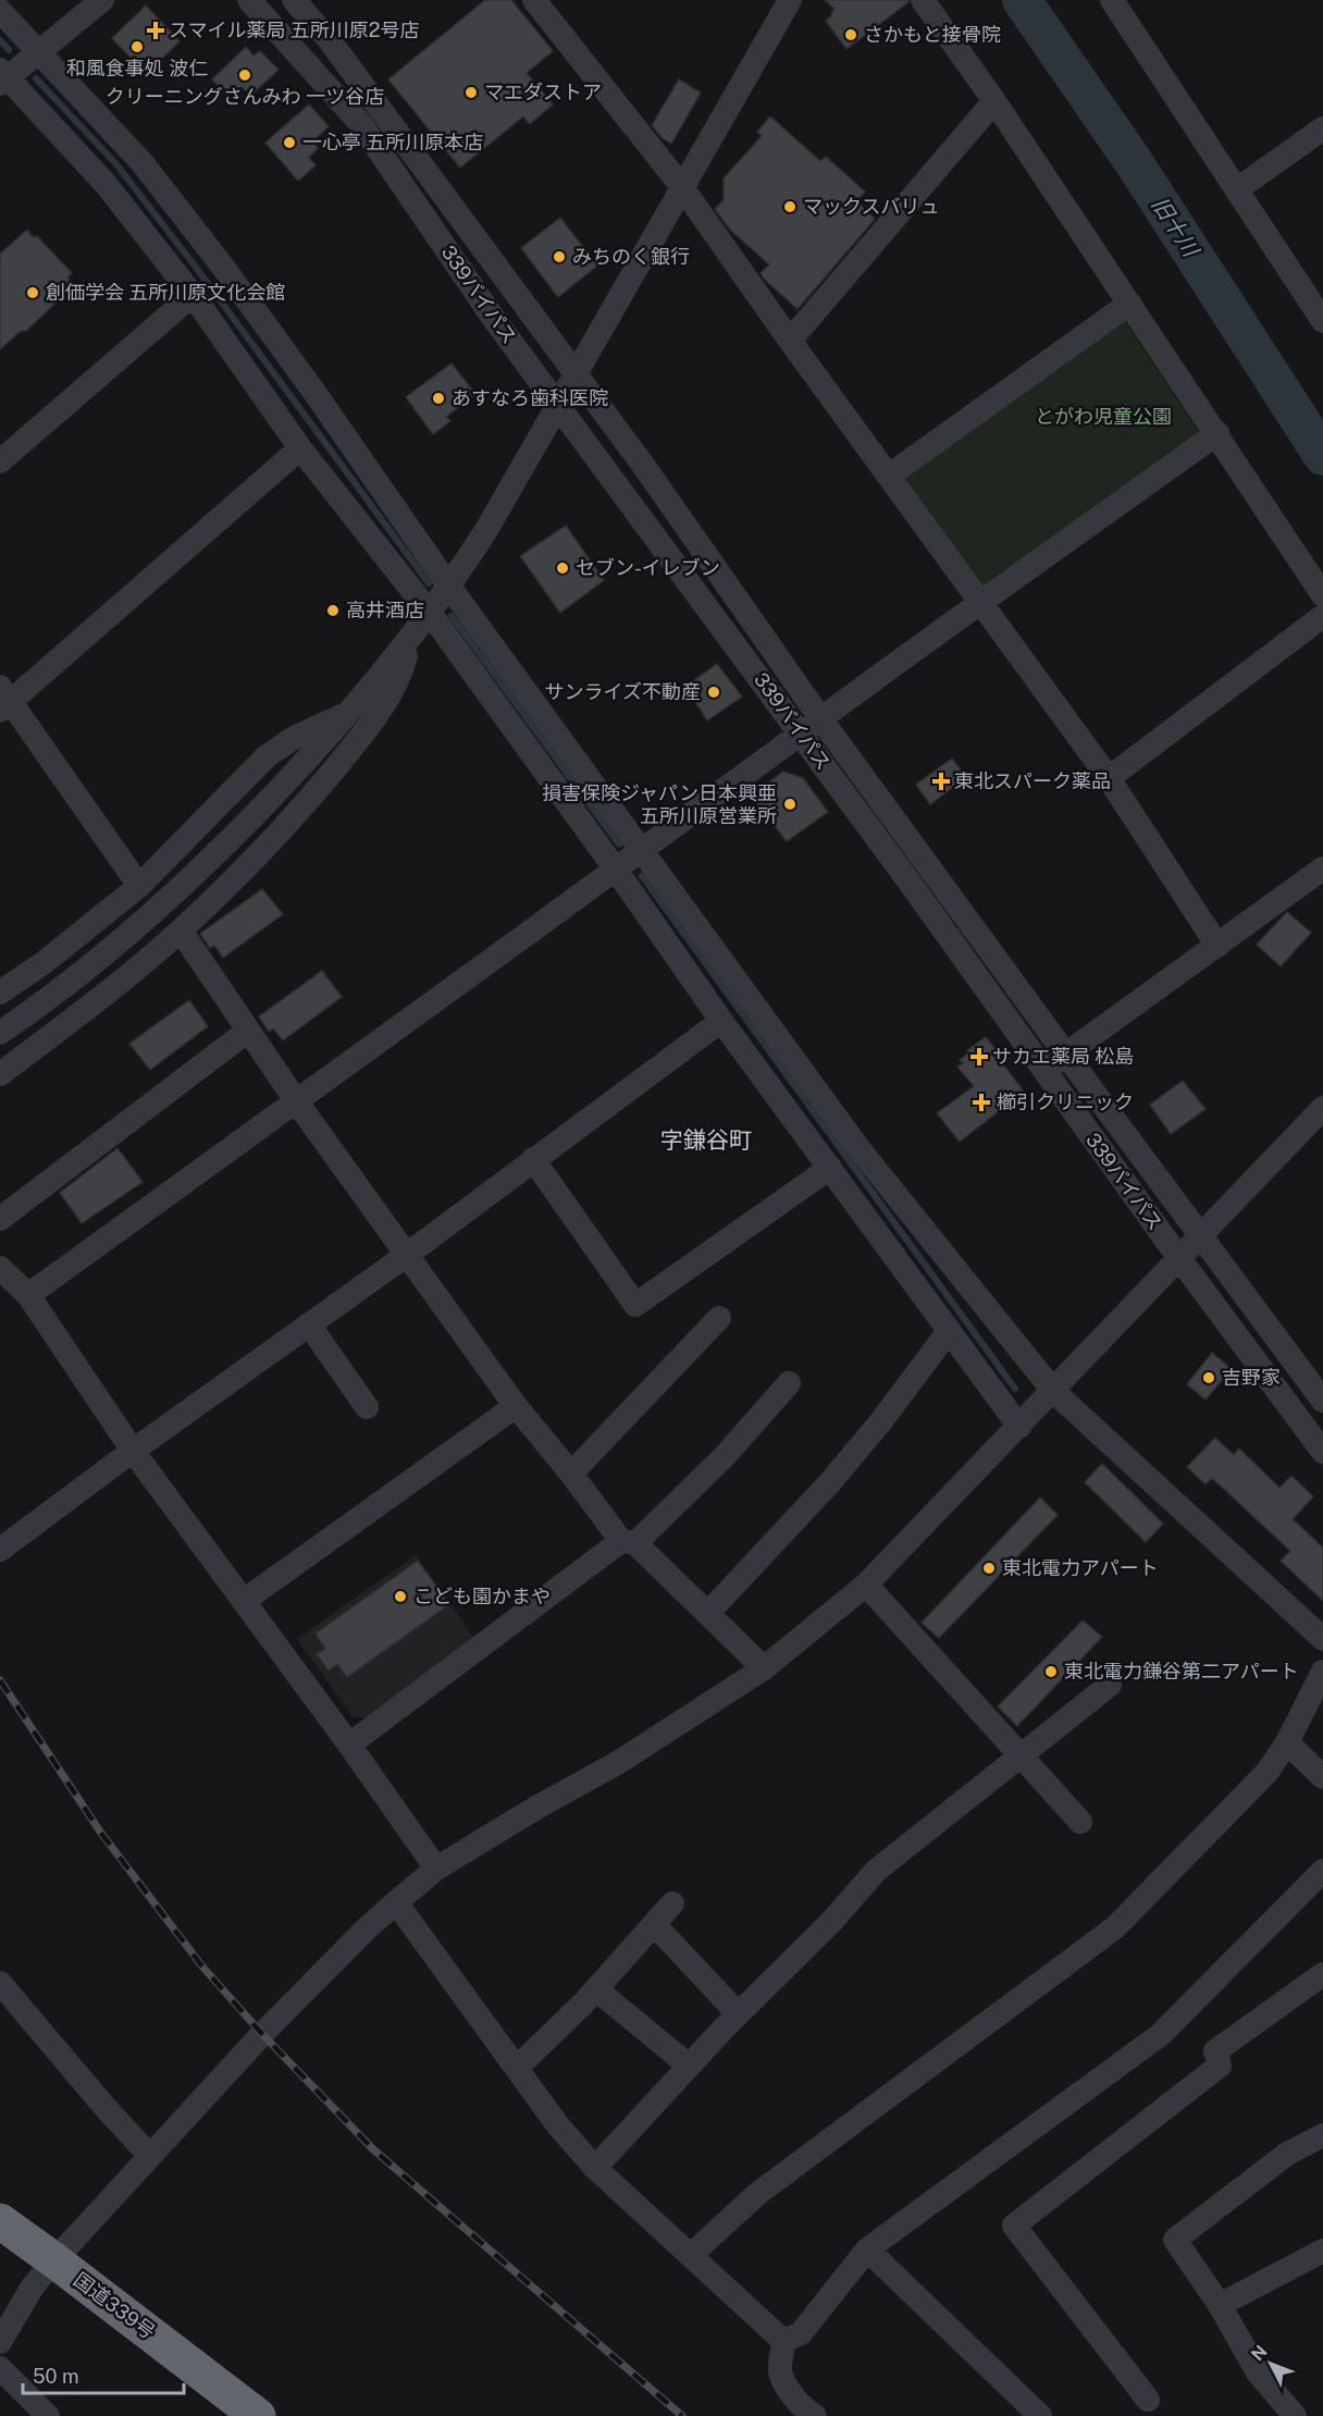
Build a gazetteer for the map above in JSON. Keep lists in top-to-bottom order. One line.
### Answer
{"streets":{"highway":["国道339号"],"street":["339バイパス"]},"districts":["字鎌谷町"],"water":["旧十川"],"parks":["とがわ児童公園"],"places":{"health":["スマイル薬局 五所川原2号店","東北スパーク薬品","サカエ薬局 松島","櫛引クリニック"],"other":["さかもと接骨院","和風食事処 波仁","クリーニングさんみわ 一ツ谷店","マエダストア","一心亭 五所川原本店","マックスバリュ","みちのく銀行","創価学会 五所川原文化会館","あすなろ歯科医院","セブン-イレブン","高井酒店","サンライズ不動産","損害保険ジャパン日本興亜 五所川原営業所","吉野家","東北電力アパート","こども園かまや","東北電力鎌谷第二アパート"]},"scale_bar":"50 m","north":"top left"}
